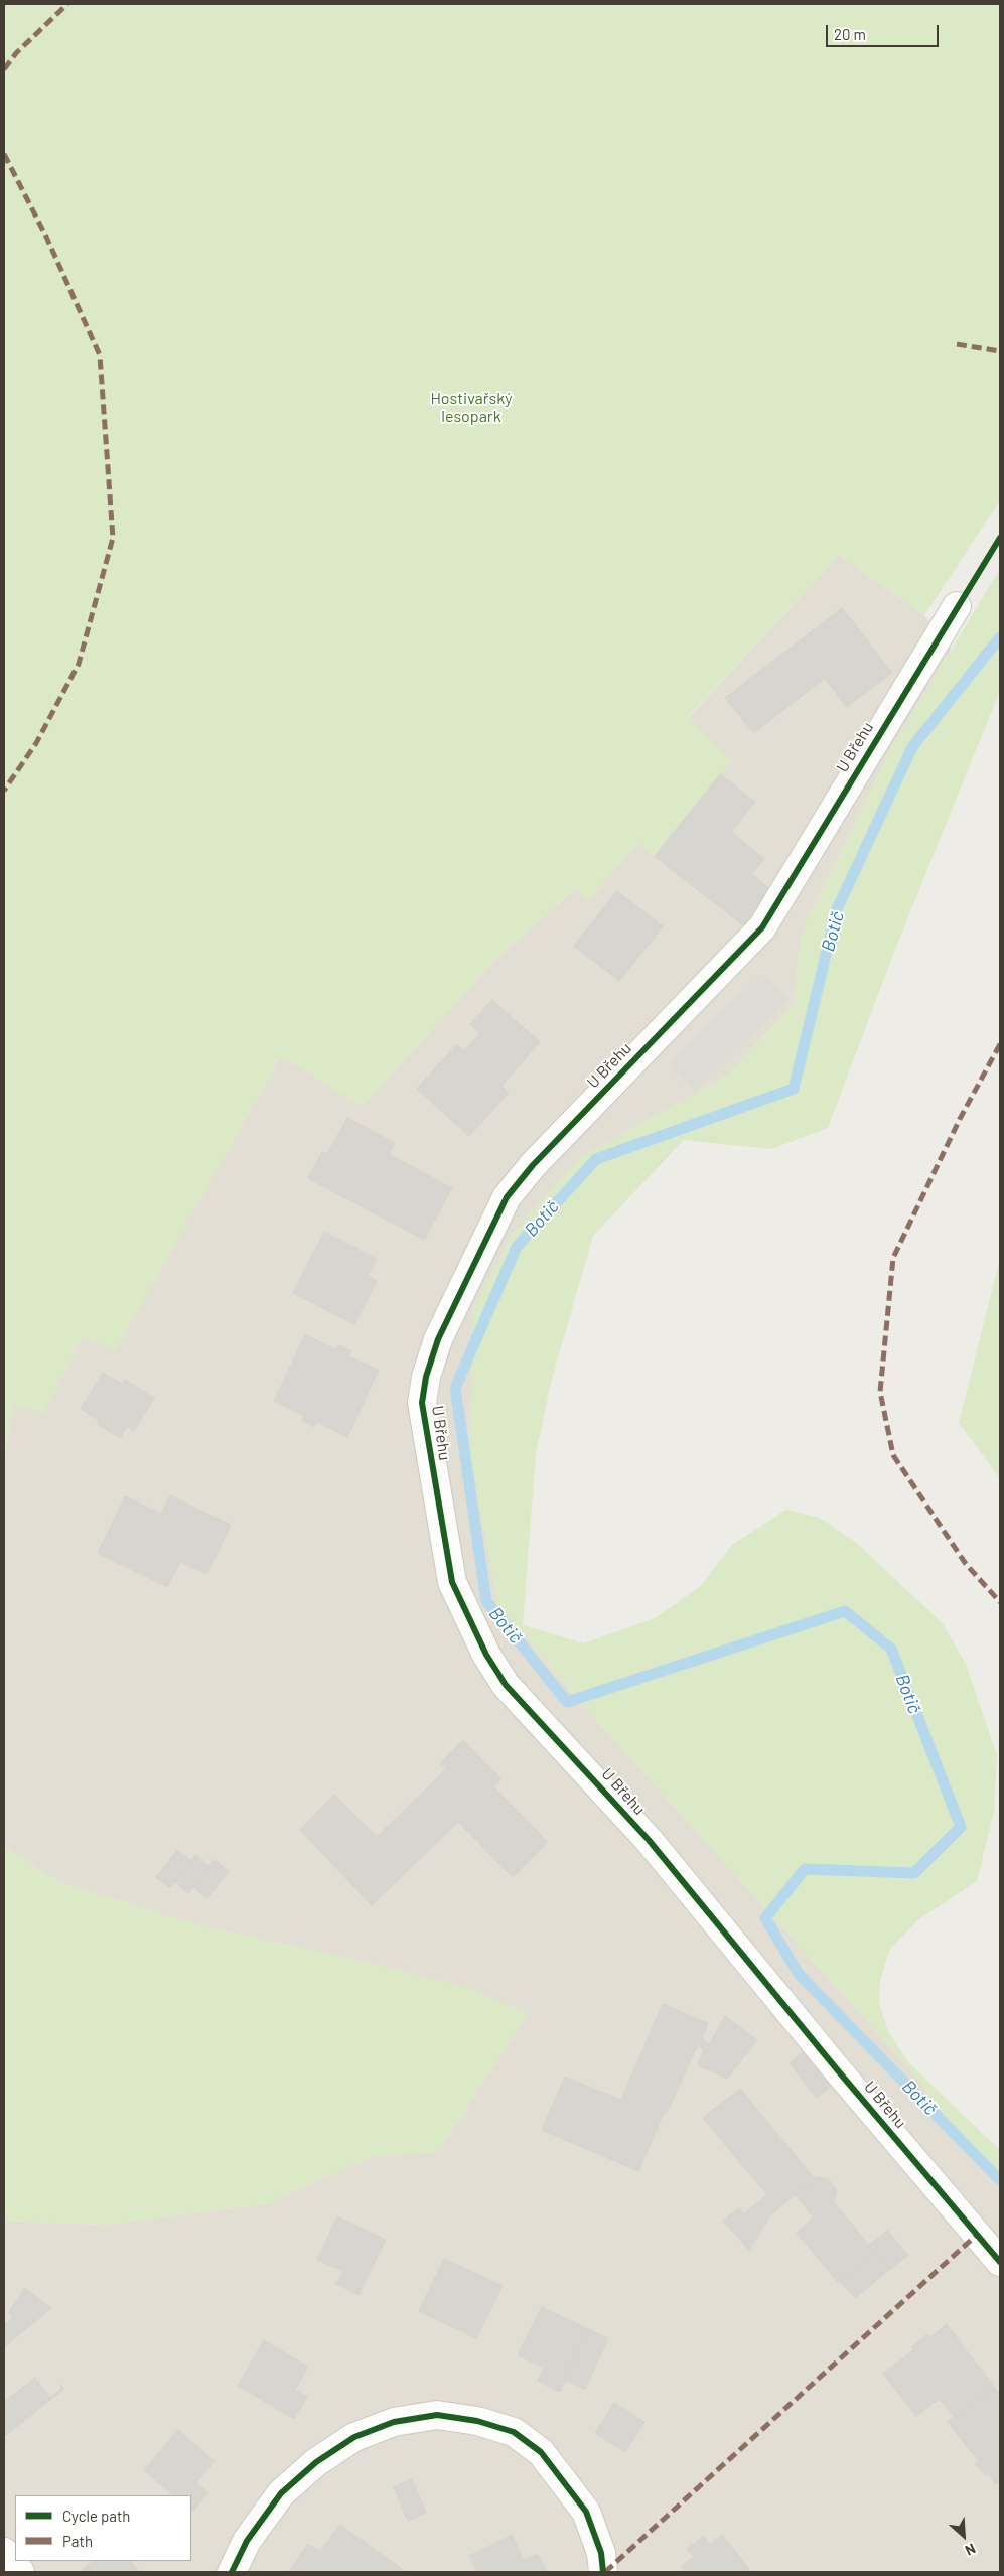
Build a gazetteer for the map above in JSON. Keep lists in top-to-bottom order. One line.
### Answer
{"streets":{"street":["U Břehu"]},"water":["Botič"],"parks":["Hostivařský lesopark"],"legend":["Cycle path","Path"],"scale_bar":"20 m","north":"bottom right"}
